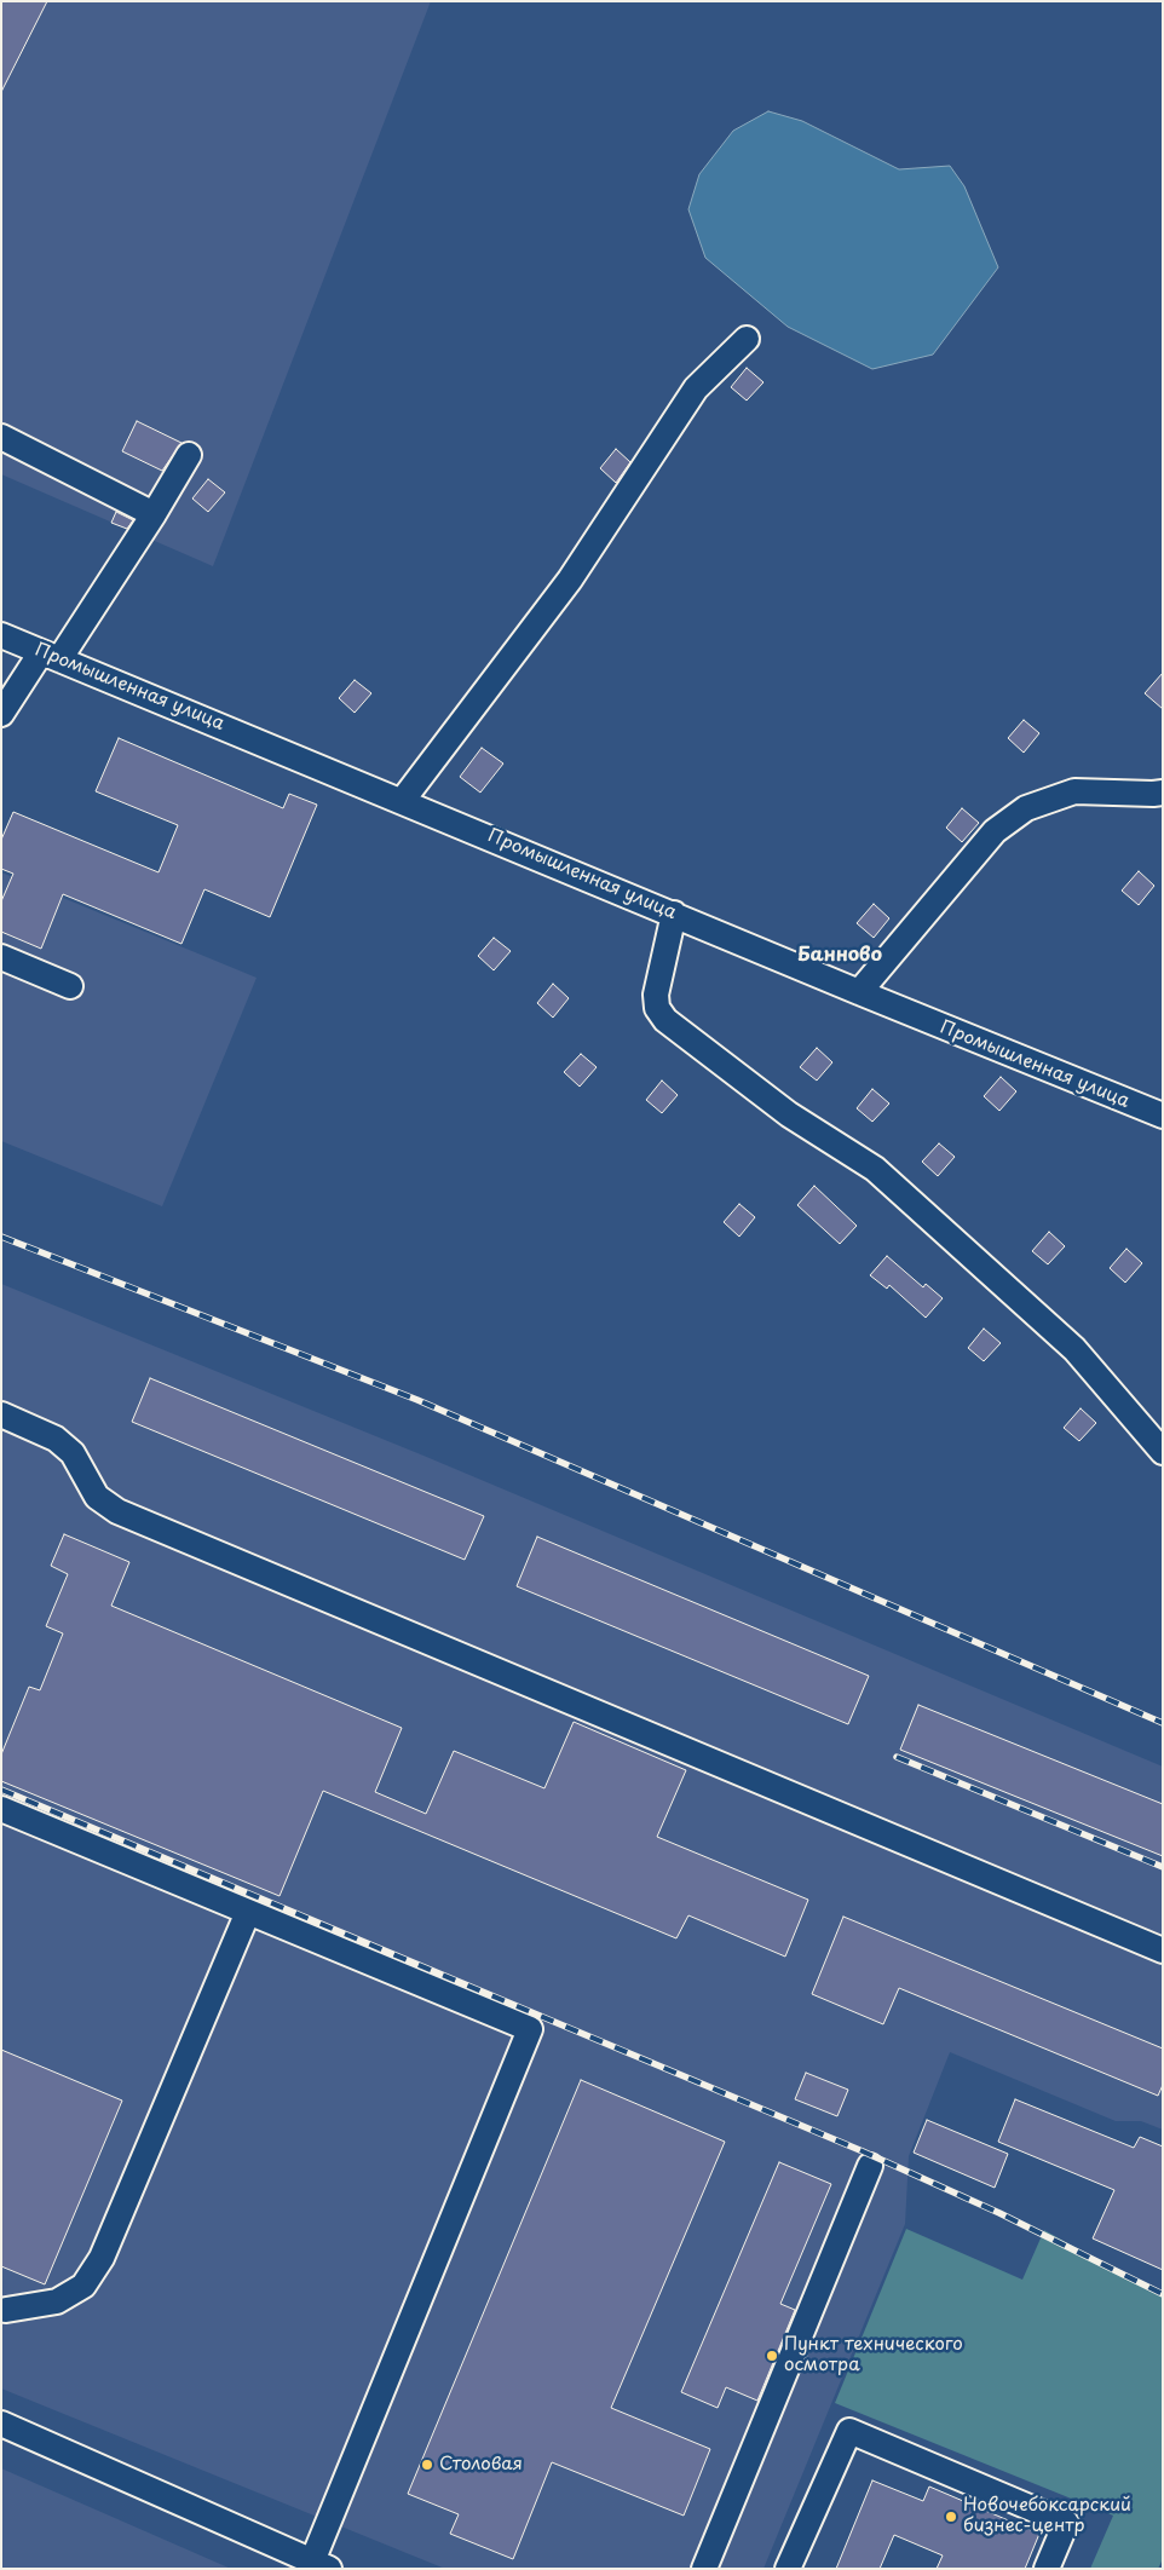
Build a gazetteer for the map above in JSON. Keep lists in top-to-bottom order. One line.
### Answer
{"streets":{"street":["Промышленная улица"]},"districts":["Банново"],"places":["Пункт технического осмотра","Столовая","Новочебоксарский бизнес-центр"]}
